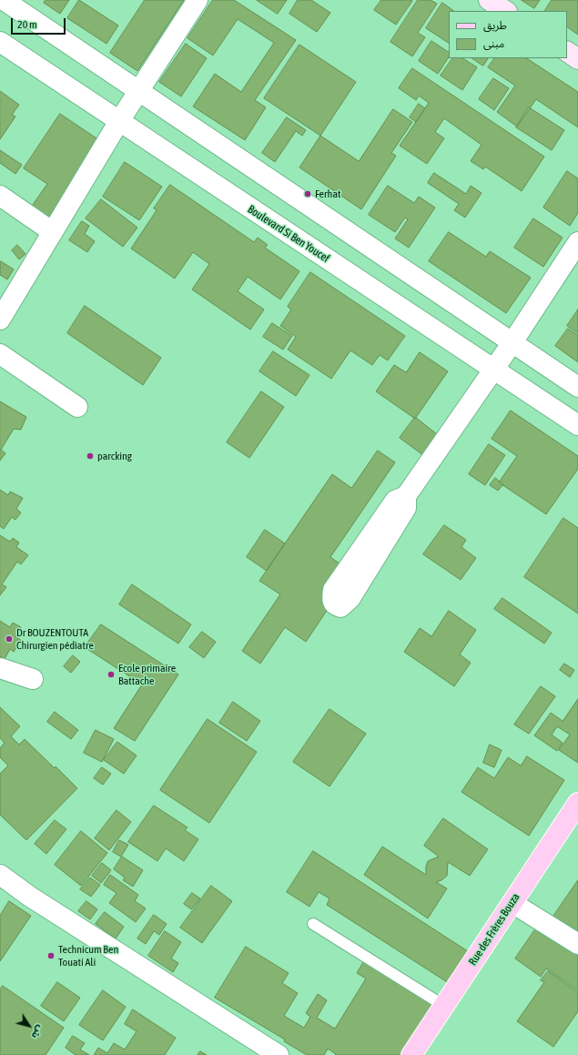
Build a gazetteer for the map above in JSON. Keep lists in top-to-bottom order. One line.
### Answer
{"streets":{"main road":["Rue des Frères Bouza"],"street":["Boulevard Si Ben Youcef"]},"places":["Ferhat","parcking","Dr BOUZENTOUTA Chirurgien pédiatre","Ecole primaire Battache","Technicum Ben Touati Ali"],"legend":["طريق","مبنى"],"scale_bar":"20 m","north":"bottom right"}
